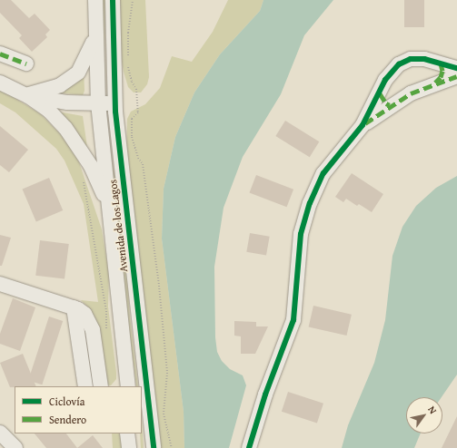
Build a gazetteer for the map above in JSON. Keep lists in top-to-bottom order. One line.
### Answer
{"streets":{"street":["Avenida de los Lagos"]},"legend":["Ciclovía","Sendero"],"north":"top right"}
